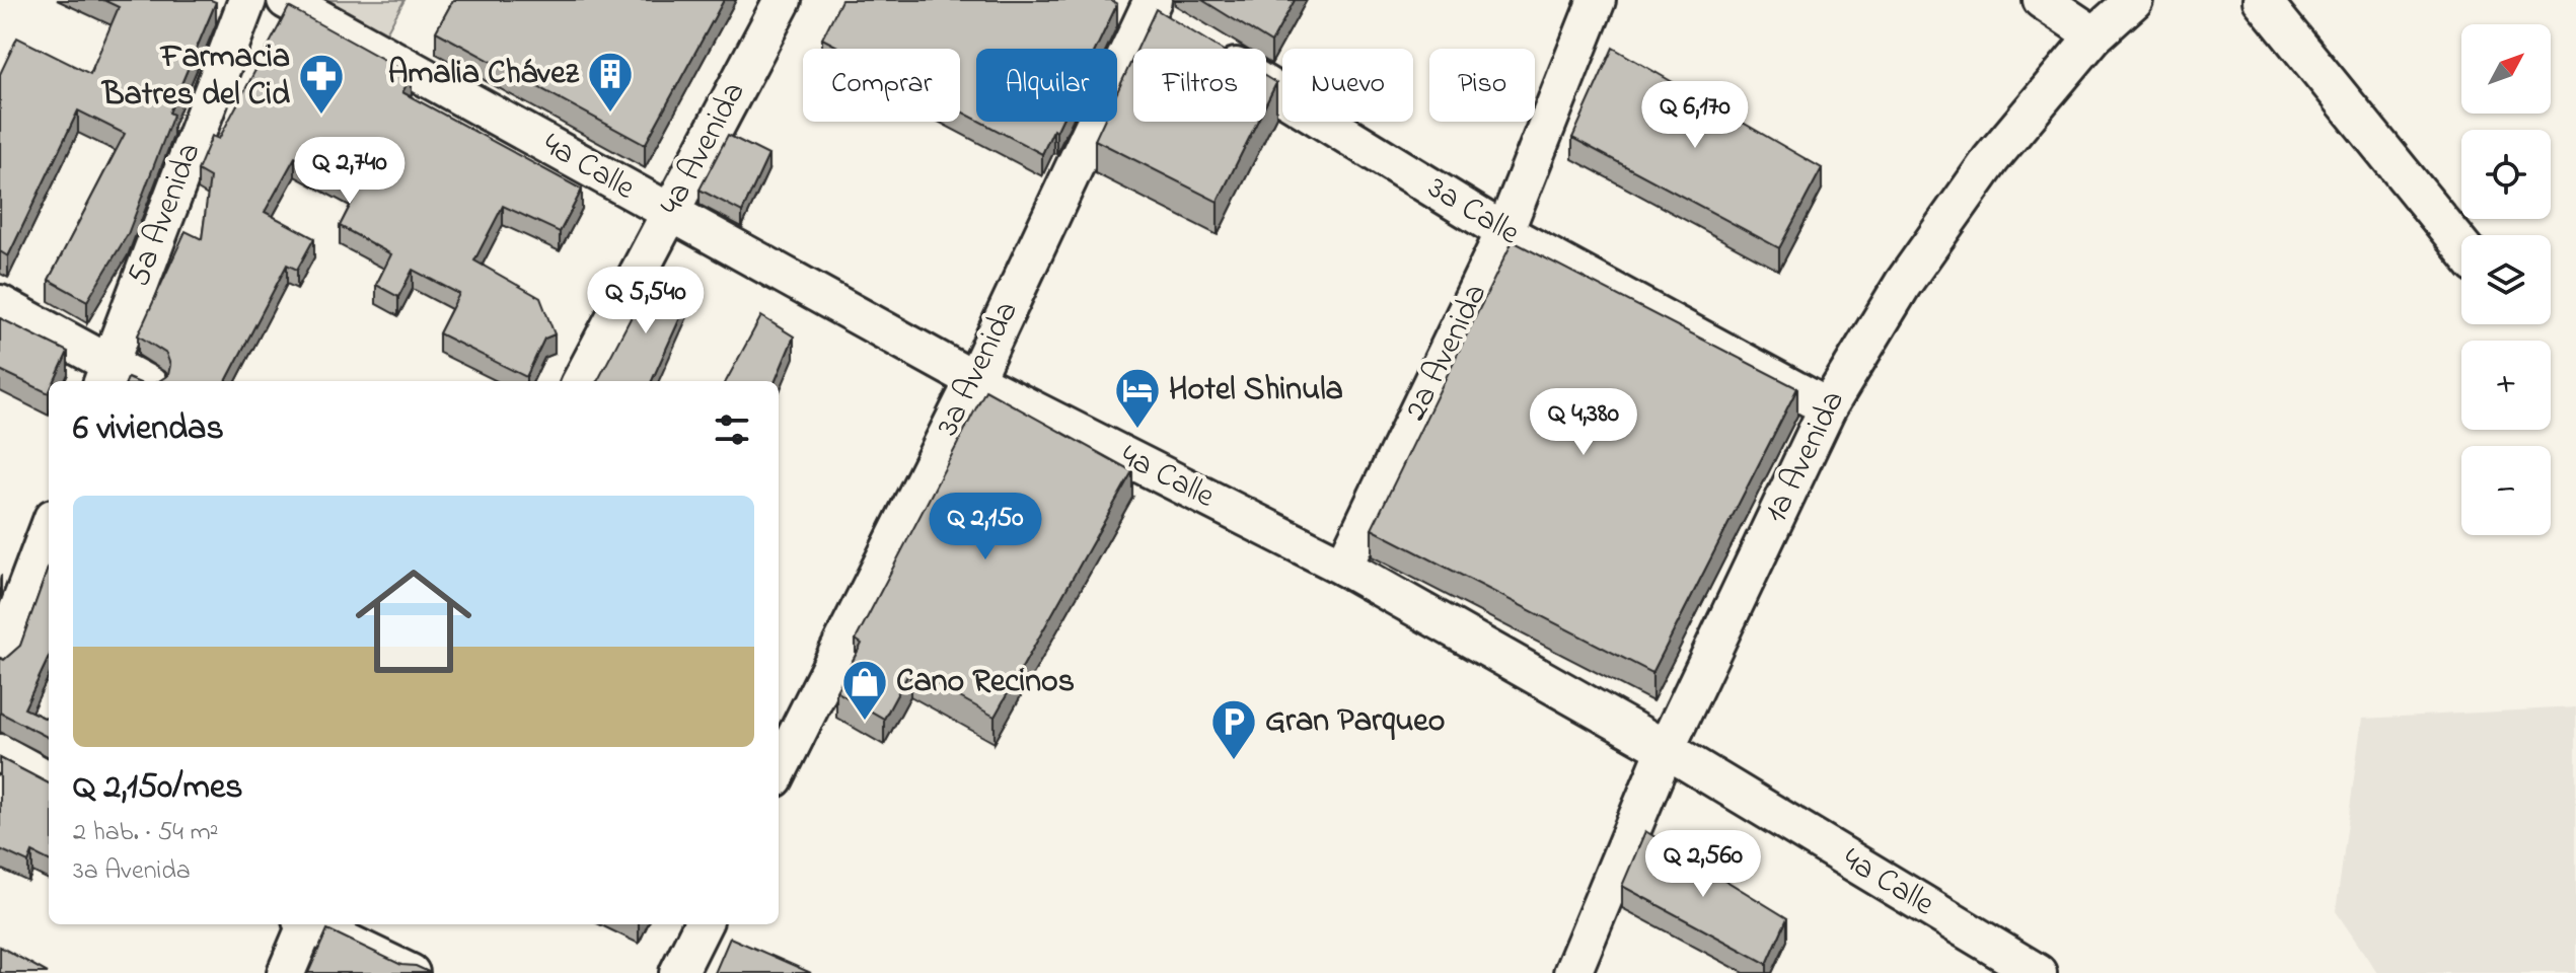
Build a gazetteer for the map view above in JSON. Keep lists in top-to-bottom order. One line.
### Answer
{"streets":{"street":["4a Avenida","4a Calle","3a Calle","5a Avenida","2a Avenida","3a Avenida","1a Avenida"]},"crossings":[["4a Avenida","4a Calle"],["4a Calle","2a Avenida"],["4a Calle","3a Avenida"],["4a Calle","1a Avenida"],["3a Calle","2a Avenida"],["3a Calle","3a Avenida"],["3a Calle","1a Avenida"]],"places":{"building":["Amalia Chávez"],"pharmacy":["Farmacia Batres del Cid"],"hotel":["Hotel Shinula"],"shop":["Cano Recinos"],"parking":["Gran Parqueo"]},"north":"top right","page":{"map_buttons":["+","−"],"chip":["Comprar","Alquilar","Filtros","Nuevo","Piso"],"price":["Q 6,170","Q 2,740","Q 5,540","Q 4,380","Q 2,150","Q 2,560"],"heading":"6 viviendas","list":[{"name":"Q 2,150/mes","note":"2 hab. · 54 m² · 3a Avenida"}]}}
